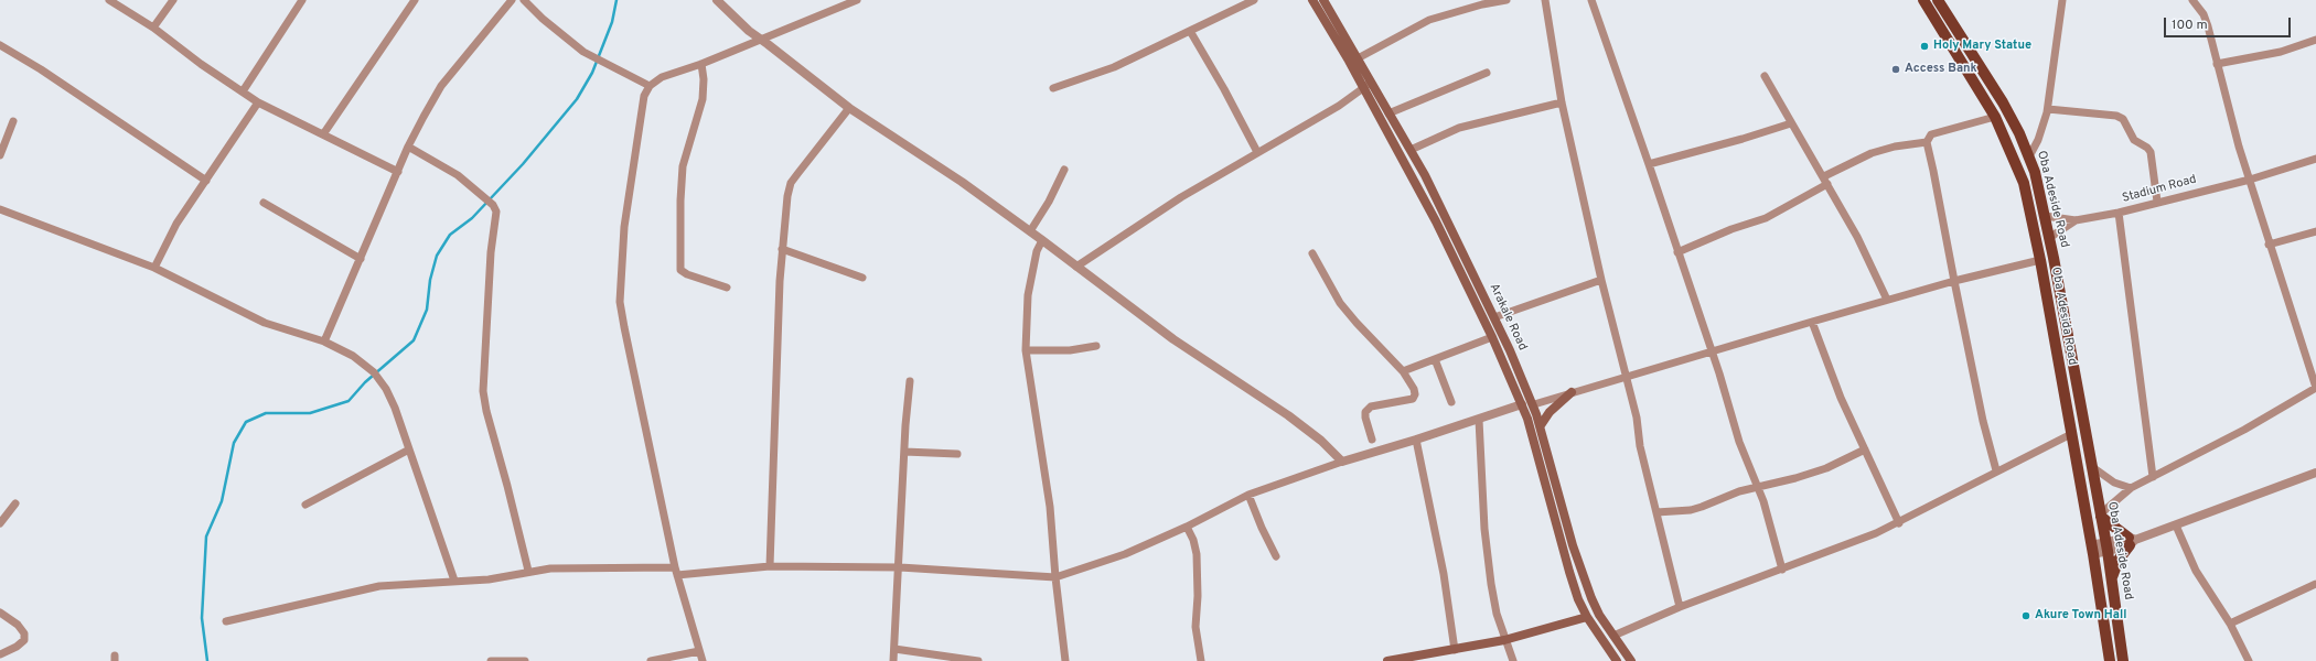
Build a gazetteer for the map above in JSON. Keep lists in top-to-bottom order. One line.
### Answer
{"streets":{"main road":["Oba Adeside Road","Oba Adesida Road","Arakale Road"],"street":["Stadium Road"]},"crossings":[["Stadium Road","Oba Adeside Road"]],"places":["Holy Mary Statue","Access Bank","Akure Town Hall"],"scale_bar":"100 m"}
